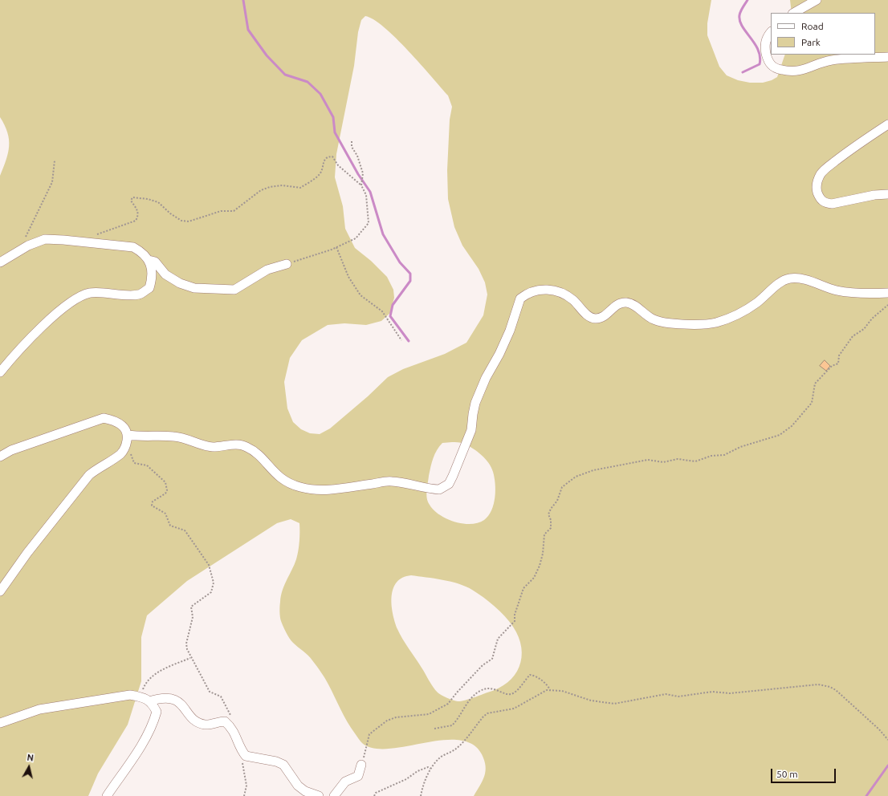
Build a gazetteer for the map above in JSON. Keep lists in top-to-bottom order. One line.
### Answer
{"legend":["Road","Park"],"scale_bar":"50 m","north":"top"}
